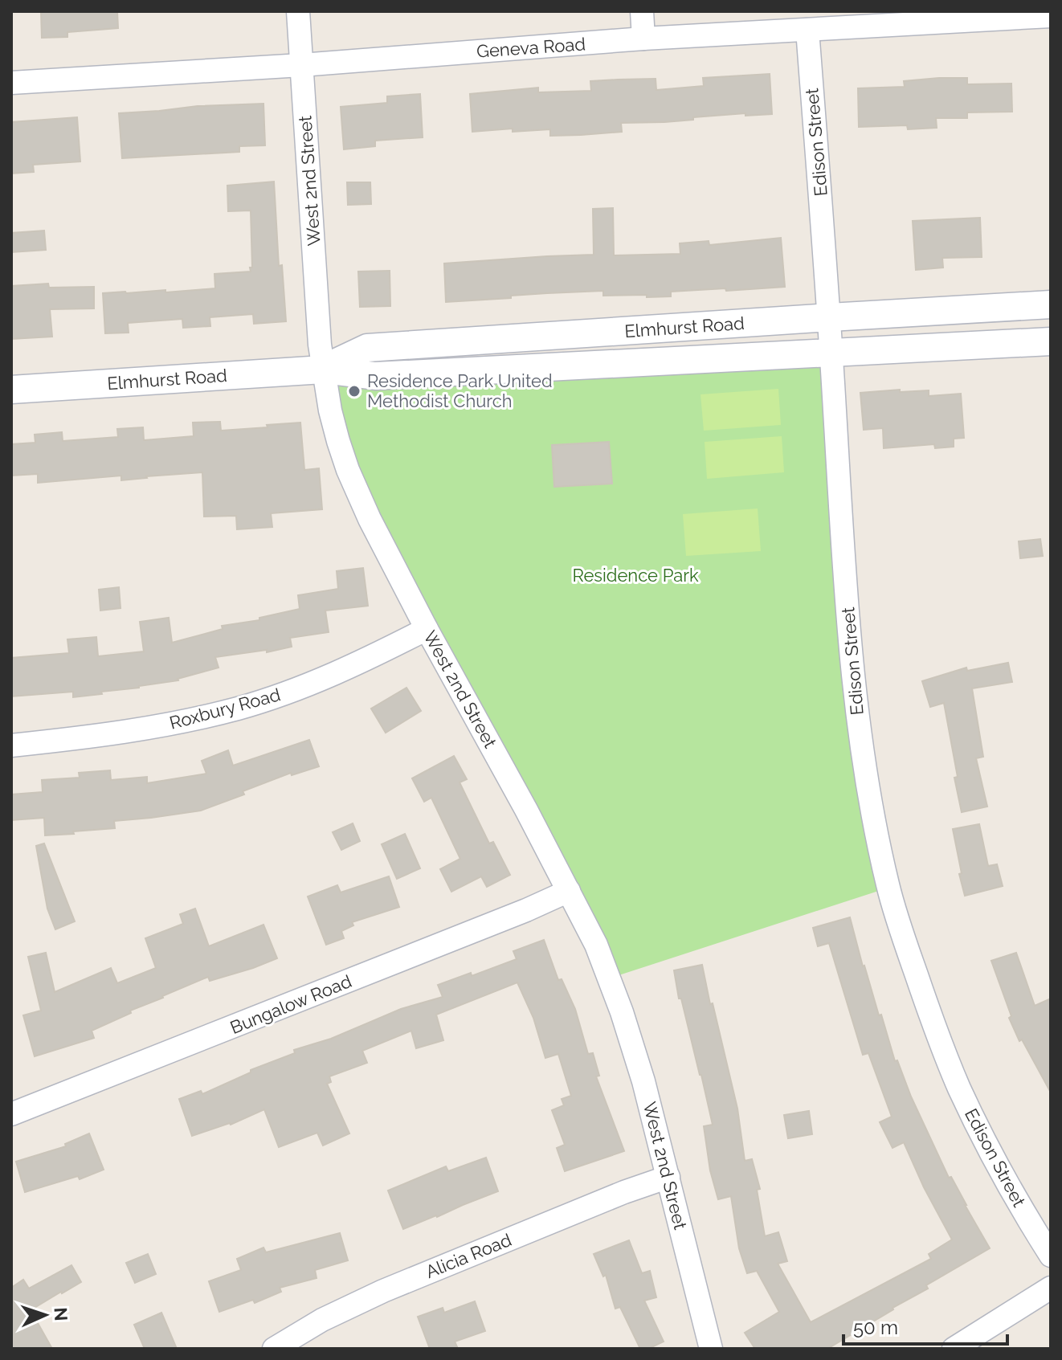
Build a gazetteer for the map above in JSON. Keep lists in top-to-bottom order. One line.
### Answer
{"streets":{"street":["Geneva Road","Edison Street","West 2nd Street","Elmhurst Road","Roxbury Road","Bungalow Road","Alicia Road"]},"crossings":[["Geneva Road","Edison Street"],["Geneva Road","West 2nd Street"],["Edison Street","Elmhurst Road"],["West 2nd Street","Elmhurst Road"],["West 2nd Street","Roxbury Road"],["West 2nd Street","Bungalow Road"],["West 2nd Street","Alicia Road"]],"parks":["Residence Park"],"places":["Residence Park United Methodist Church"],"scale_bar":"50 m","north":"right"}
